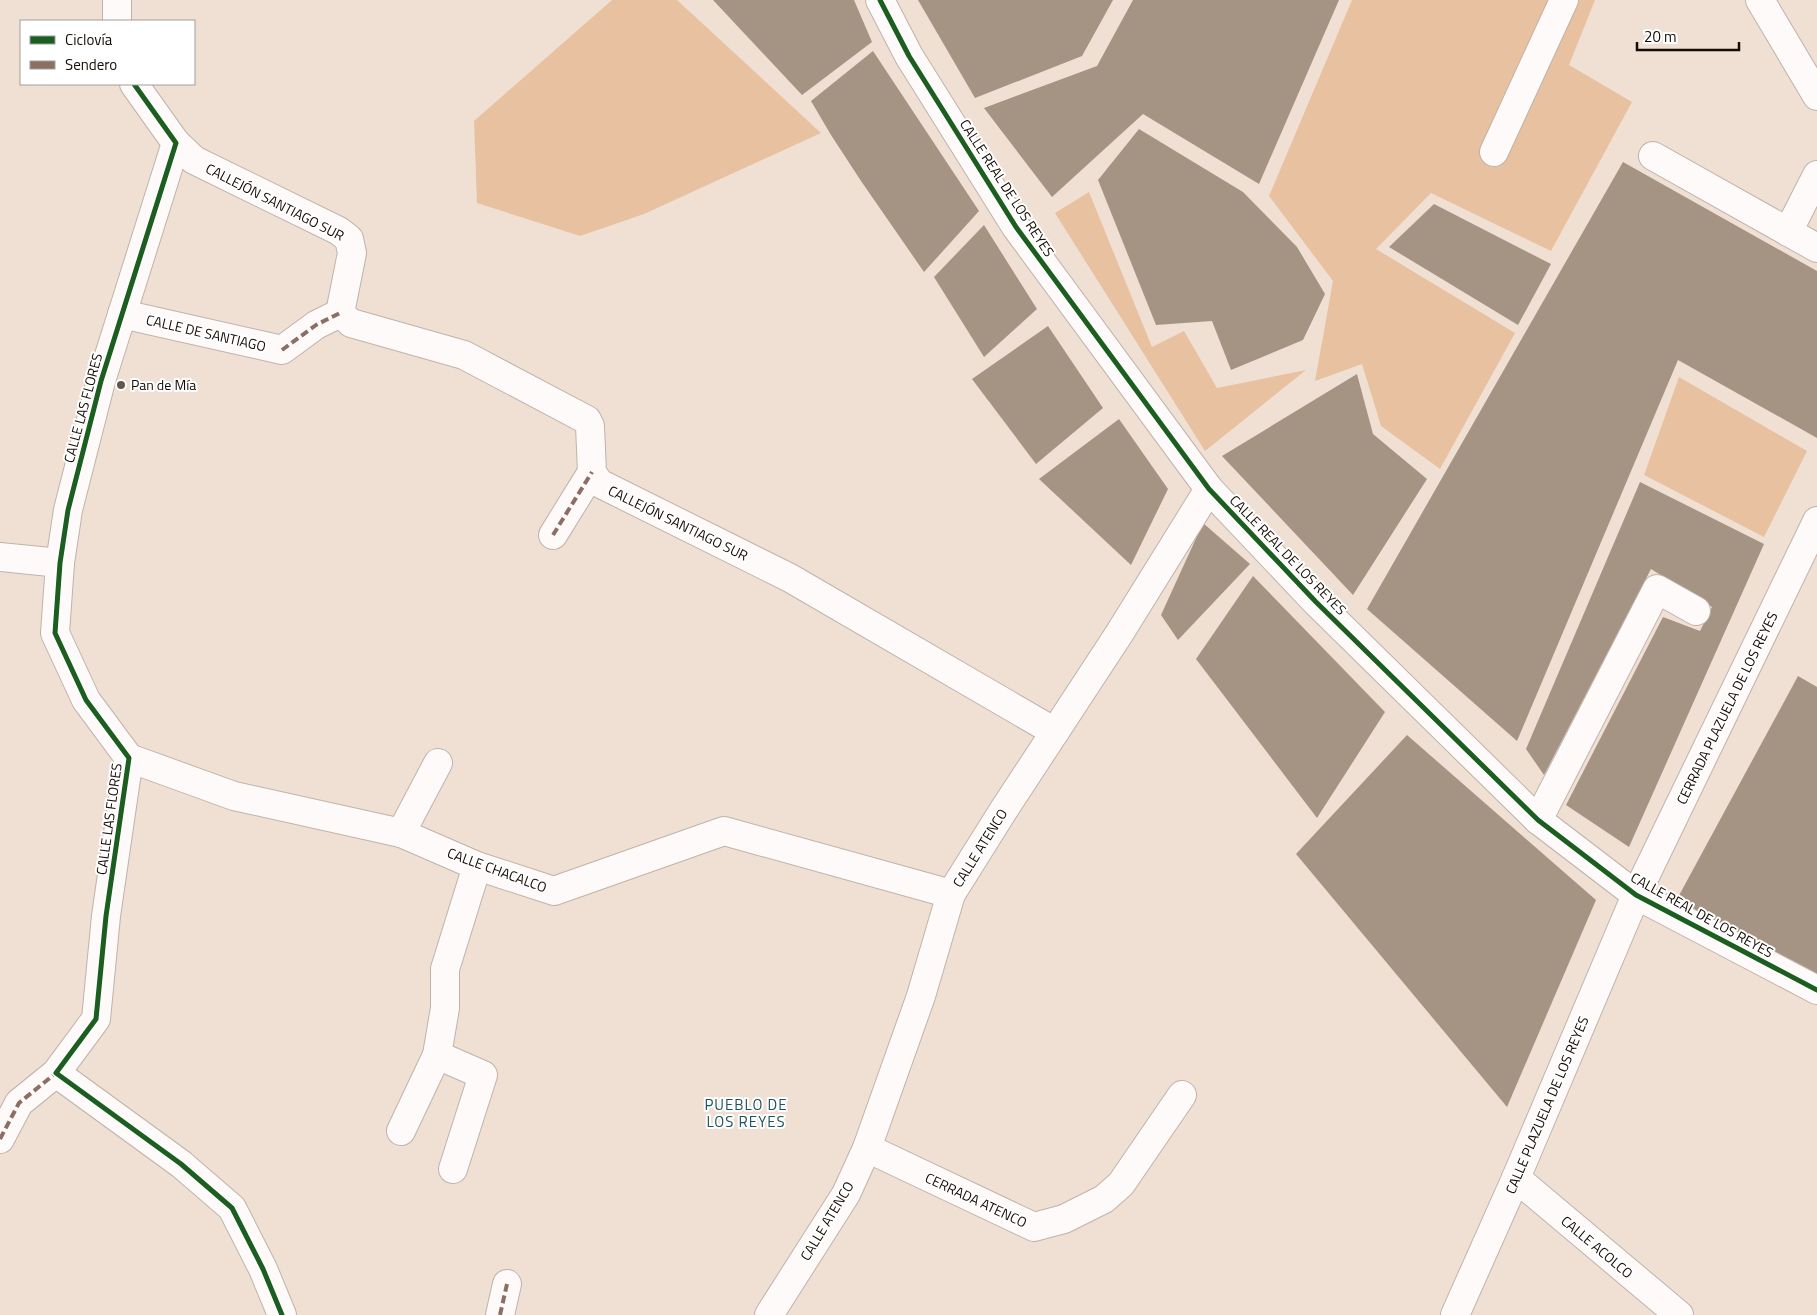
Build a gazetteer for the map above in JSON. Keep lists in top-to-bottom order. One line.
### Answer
{"streets":{"street":["CALLE REAL DE LOS REYES","CALLEJÓN SANTIAGO SUR","CALLE DE SANTIAGO","CALLE LAS FLORES","CERRADA PLAZUELA DE LOS REYES","CALLE ATENCO","CALLE CHACALCO","CALLE PLAZUELA DE LOS REYES","CERRADA ATENCO","CALLE ACOLCO"]},"crossings":[["CALLE REAL DE LOS REYES","CERRADA PLAZUELA DE LOS REYES"],["CALLE REAL DE LOS REYES","CALLE ATENCO"],["CALLE REAL DE LOS REYES","CALLE PLAZUELA DE LOS REYES"],["CALLEJÓN SANTIAGO SUR","CALLE DE SANTIAGO"],["CALLEJÓN SANTIAGO SUR","CALLE LAS FLORES"],["CALLEJÓN SANTIAGO SUR","CALLE ATENCO"],["CALLE DE SANTIAGO","CALLE LAS FLORES"],["CALLE LAS FLORES","CALLE CHACALCO"],["CERRADA PLAZUELA DE LOS REYES","CALLE PLAZUELA DE LOS REYES"],["CALLE ATENCO","CALLE CHACALCO"],["CALLE ATENCO","CERRADA ATENCO"],["CALLE PLAZUELA DE LOS REYES","CALLE ACOLCO"]],"districts":["PUEBLO DE LOS REYES"],"places":["Pan de Mía"],"legend":["Ciclovía","Sendero"],"scale_bar":"20 m"}
